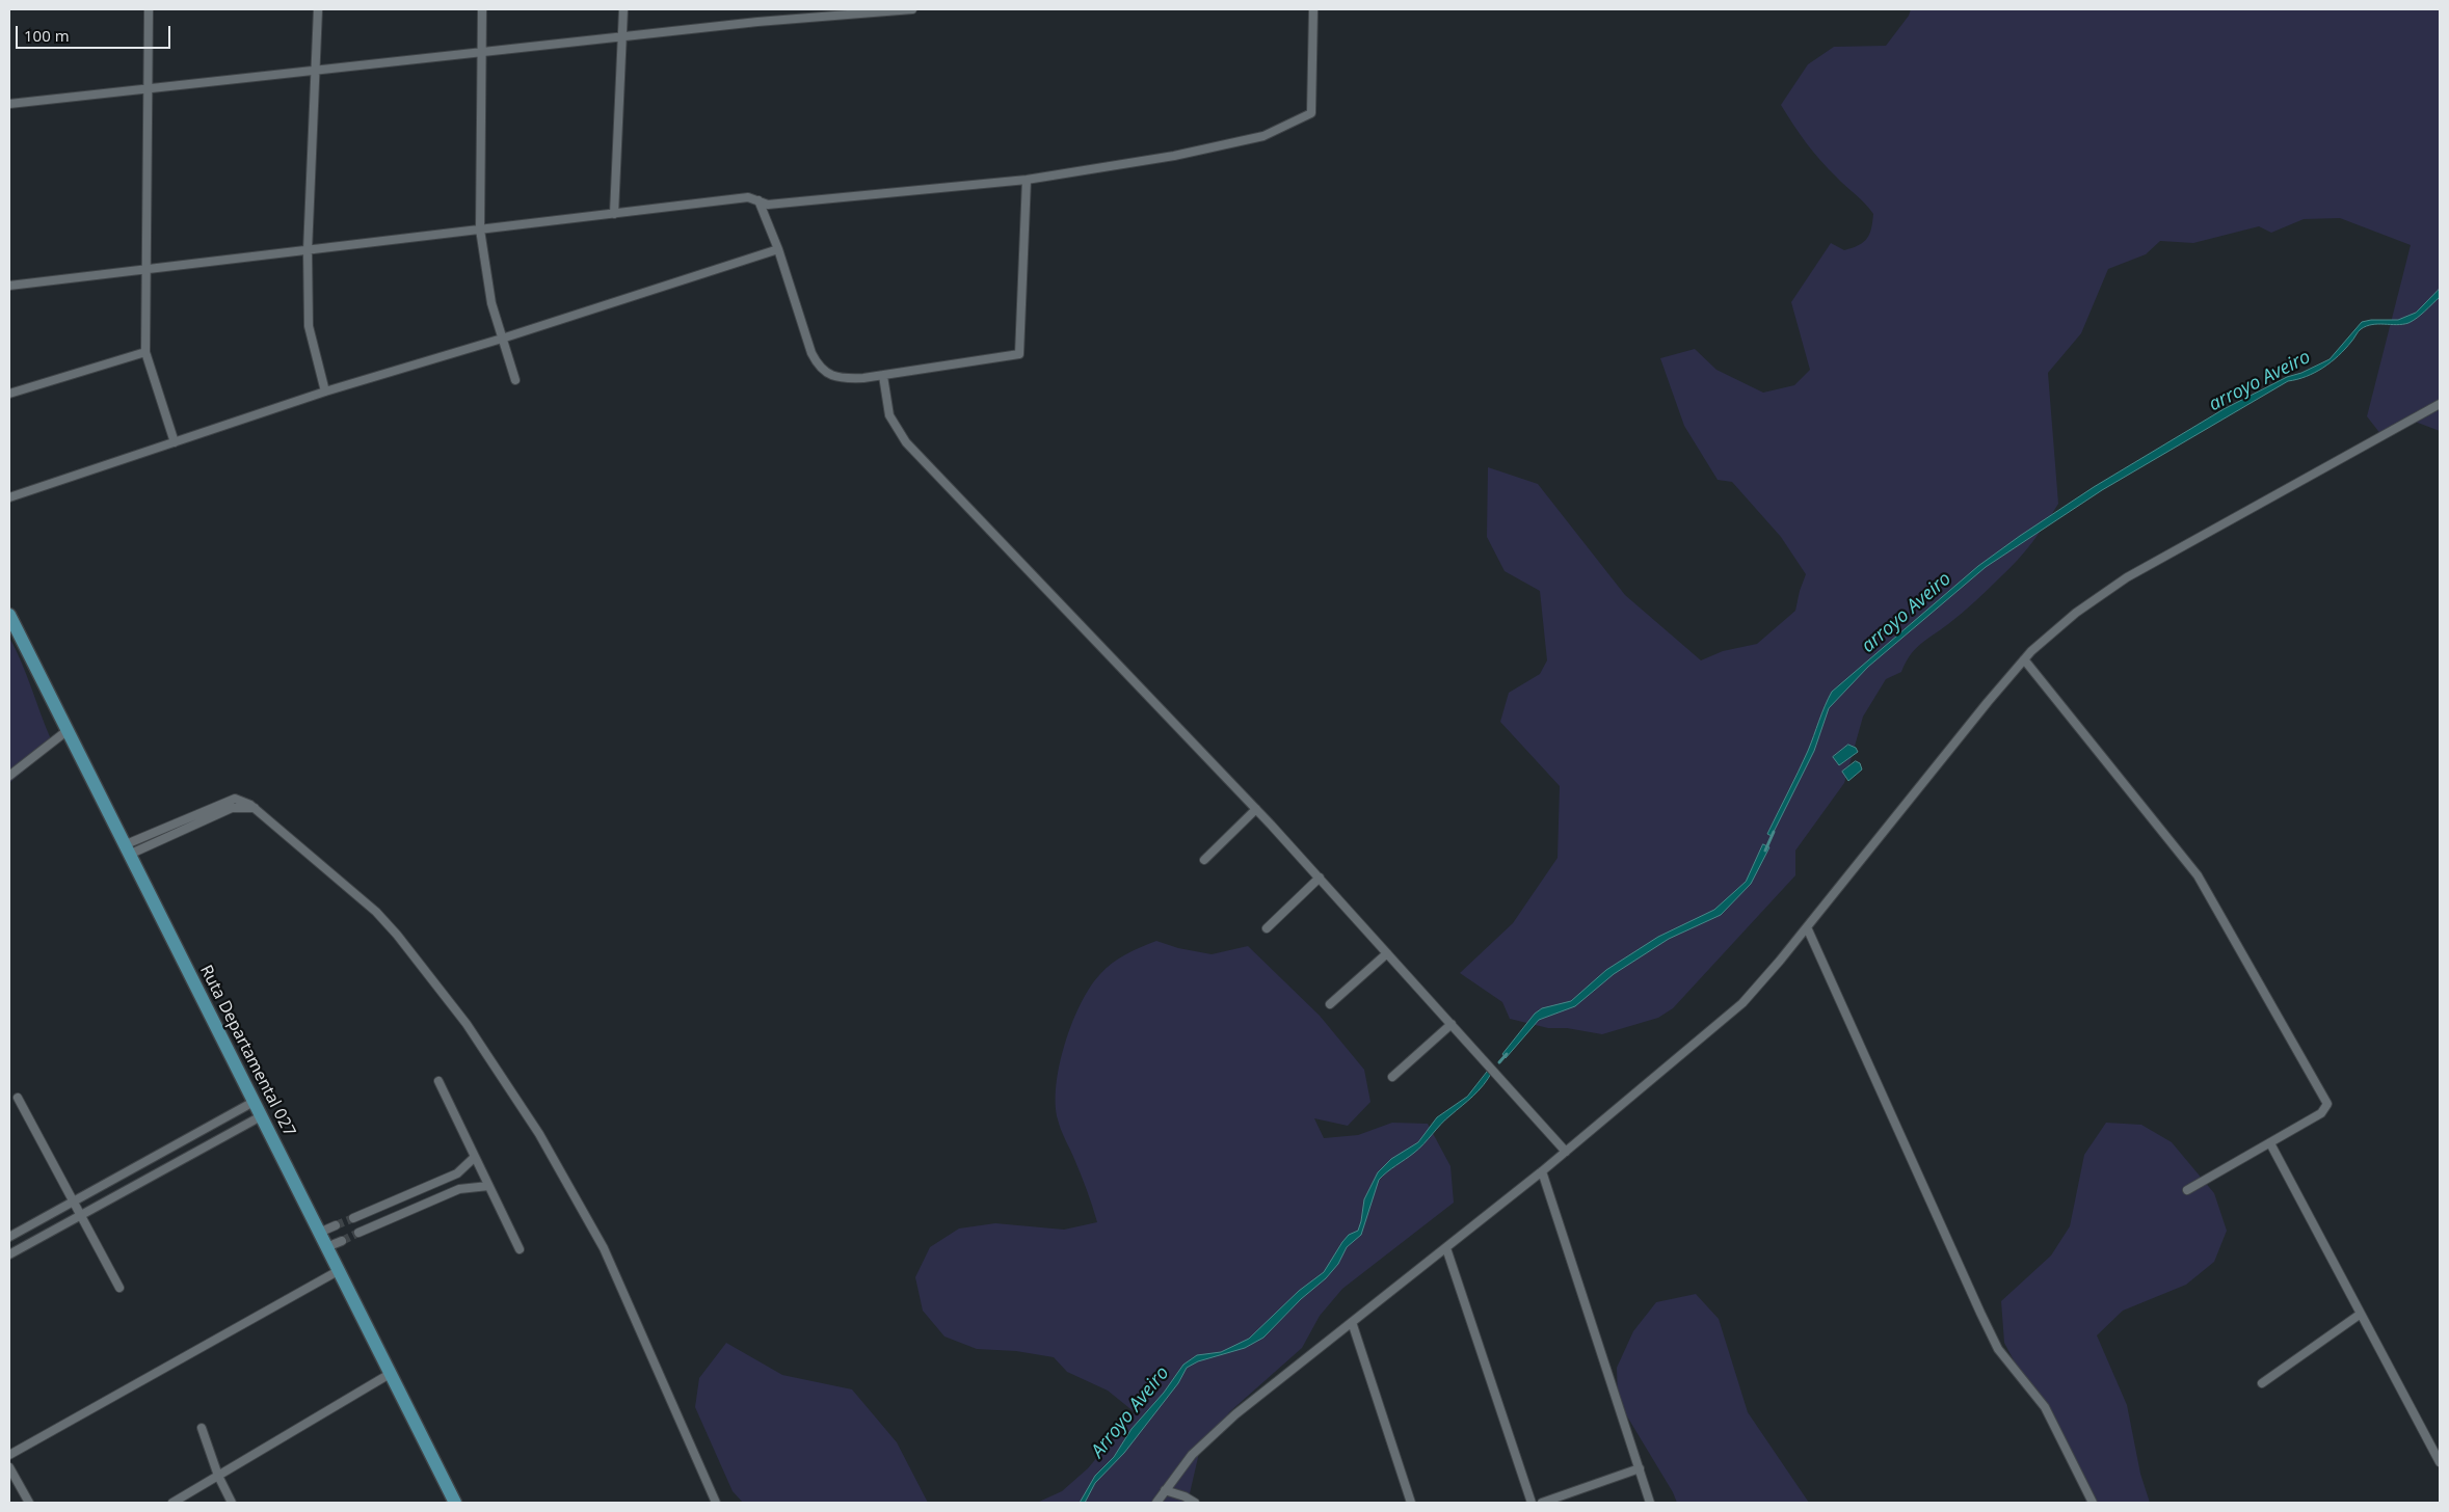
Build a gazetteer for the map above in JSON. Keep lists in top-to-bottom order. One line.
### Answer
{"streets":{"main road":["Ruta Departamental 027"]},"water":["arroyo Aveiro","Arroyo Aveiro"],"scale_bar":"100 m"}
